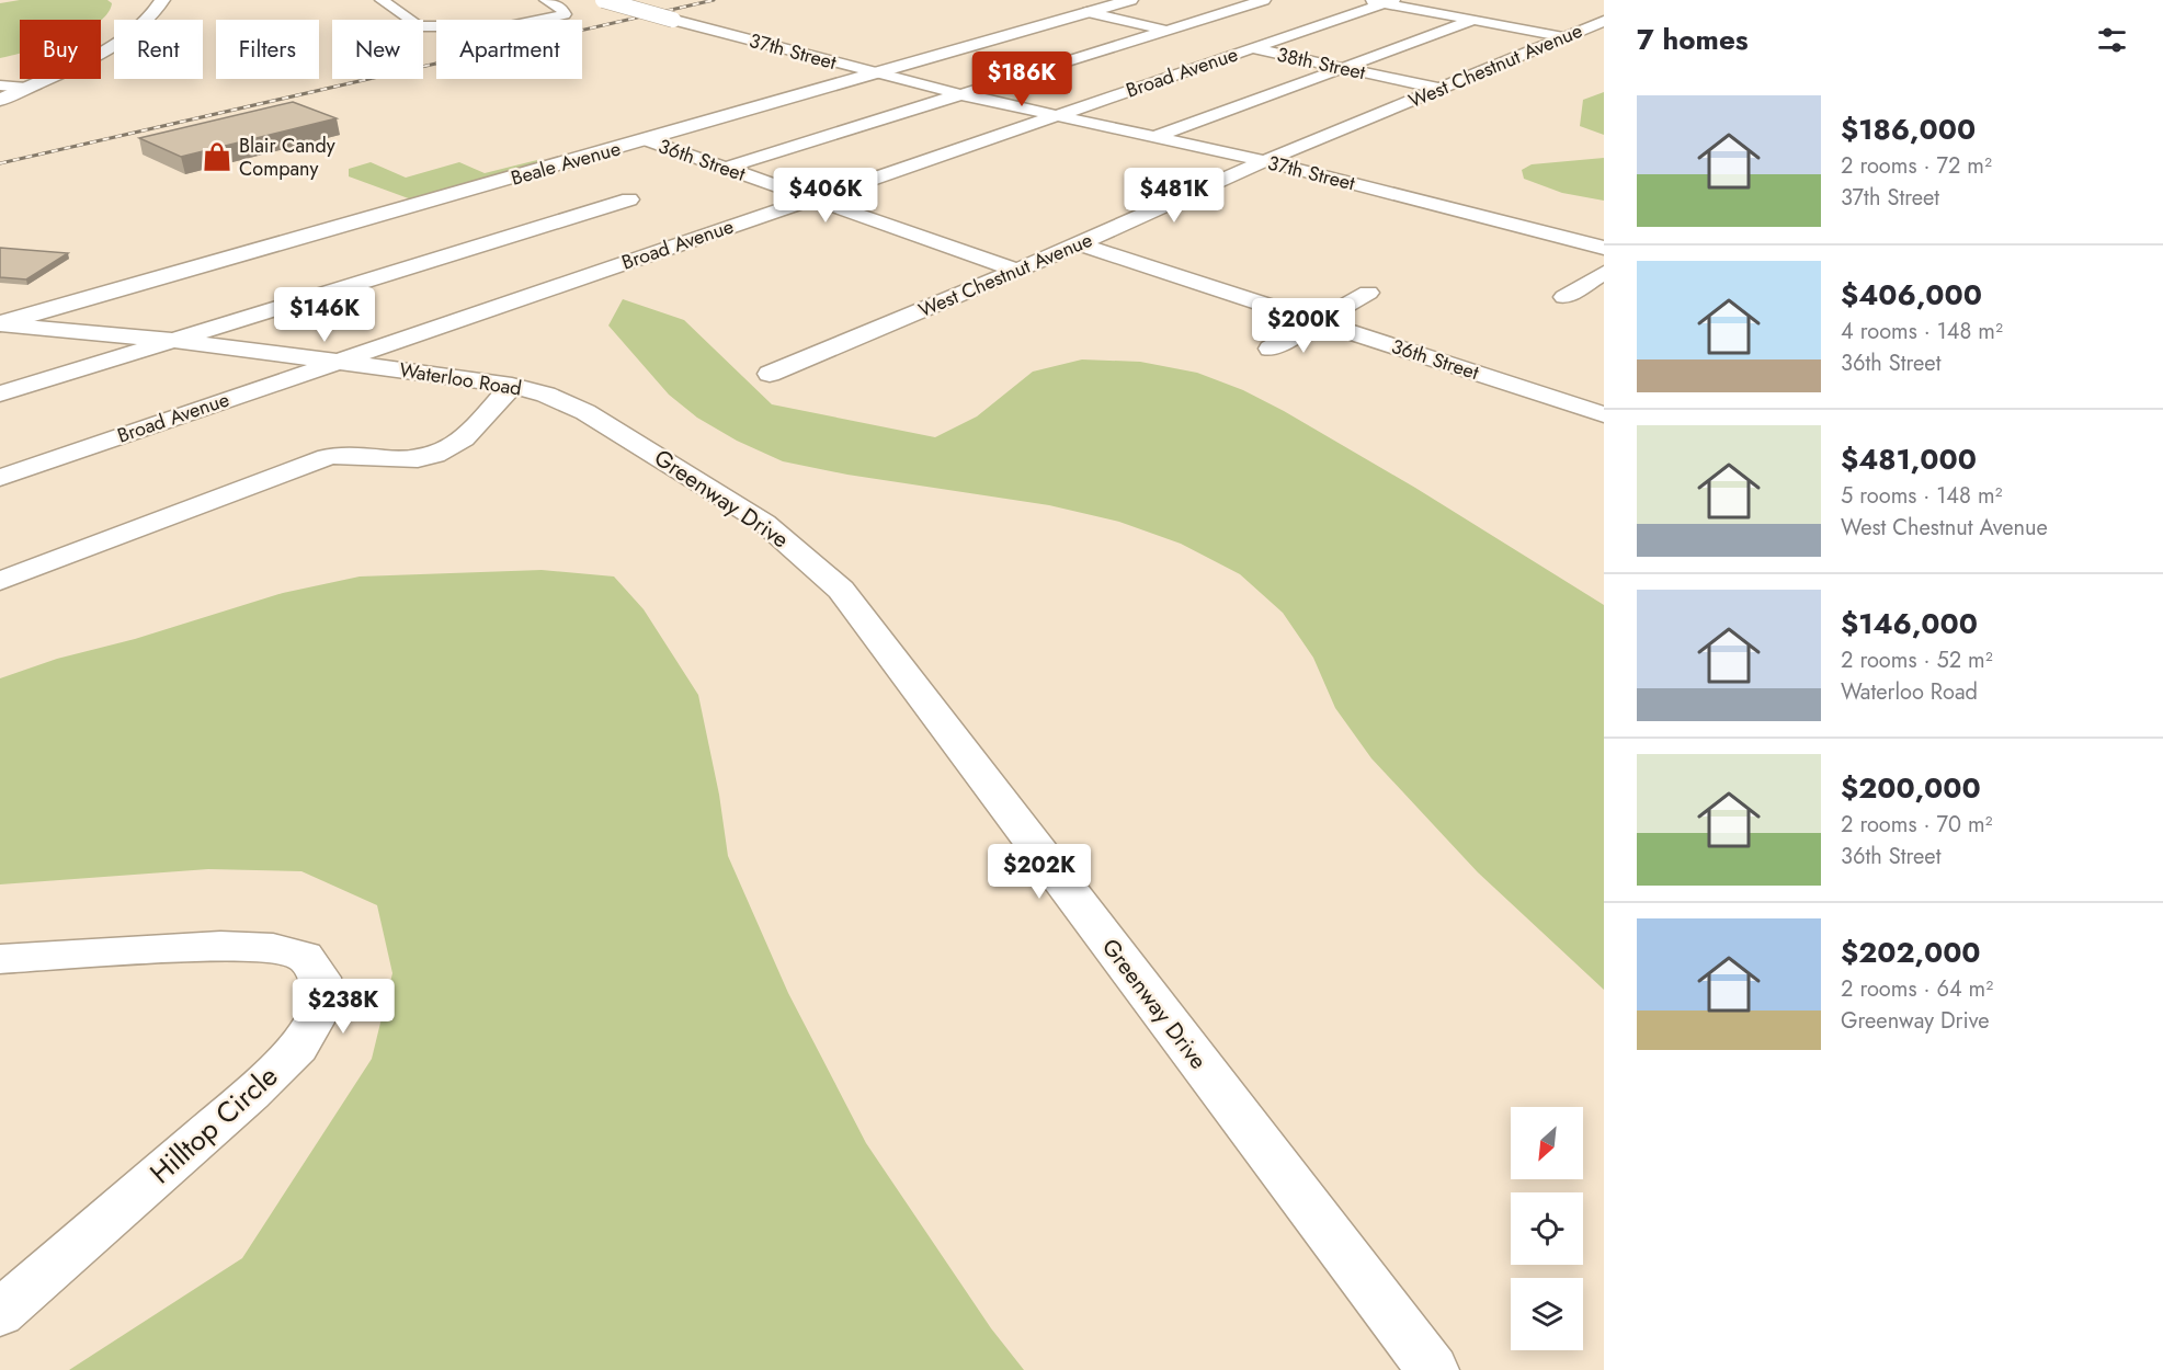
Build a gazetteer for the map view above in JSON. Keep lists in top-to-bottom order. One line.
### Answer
{"streets":{"main road":["Beale Avenue"],"street":["37th Street","38th Street","West Chestnut Avenue","Broad Avenue","36th Street","Waterloo Road","Greenway Drive","Hilltop Circle"]},"crossings":[["37th Street","West Chestnut Avenue"],["37th Street","Broad Avenue"],["37th Street","Beale Avenue"],["38th Street","West Chestnut Avenue"],["38th Street","Broad Avenue"],["West Chestnut Avenue","36th Street"],["Broad Avenue","36th Street"],["Broad Avenue","Waterloo Road"],["36th Street","Beale Avenue"],["Beale Avenue","Waterloo Road"],["Waterloo Road","Greenway Drive"]],"places":{"shop":["Blair Candy Company"]},"north":"bottom left","page":{"heading":"7 homes","chip":["Buy","Rent","Filters","New","Apartment"],"price":["$186K","$406K","$481K","$146K","$200K","$202K","$238K"],"list":[{"name":"$186,000","note":"2 rooms · 72 m² · 37th Street"},{"name":"$406,000","note":"4 rooms · 148 m² · 36th Street"},{"name":"$481,000","note":"5 rooms · 148 m² · West Chestnut Avenue"},{"name":"$146,000","note":"2 rooms · 52 m² · Waterloo Road"},{"name":"$200,000","note":"2 rooms · 70 m² · 36th Street"},{"name":"$202,000","note":"2 rooms · 64 m² · Greenway Drive"}]}}
